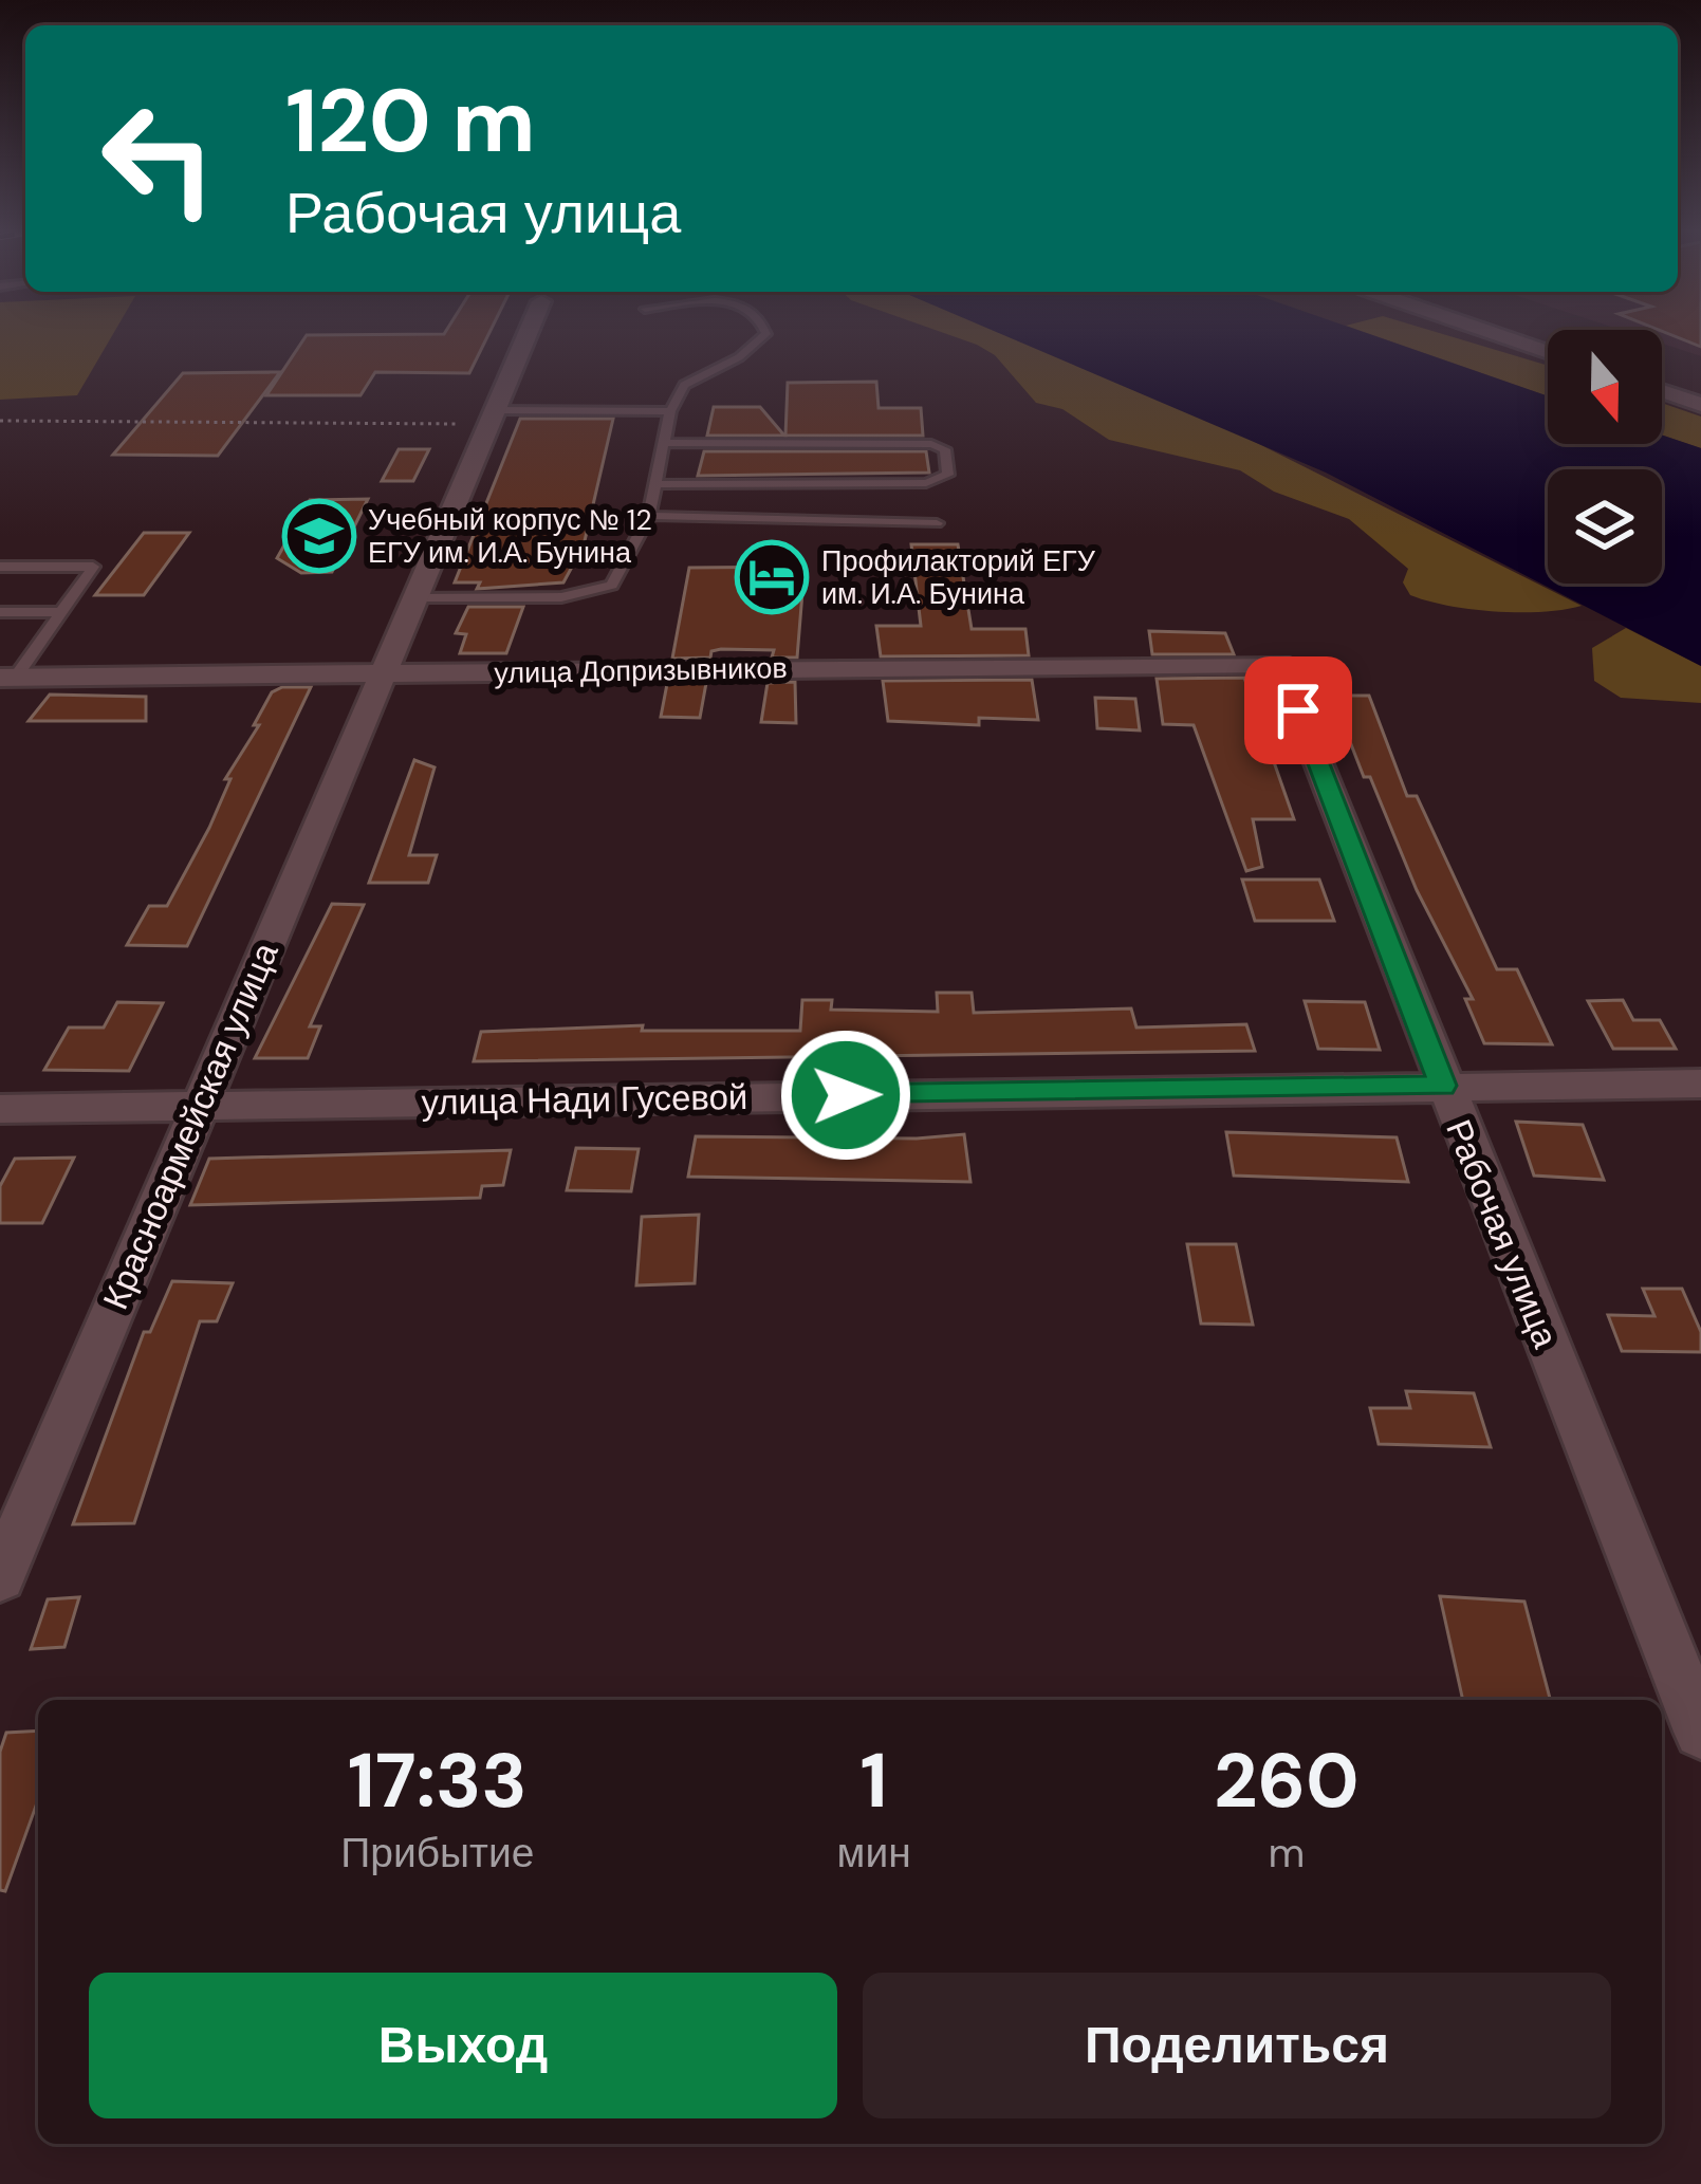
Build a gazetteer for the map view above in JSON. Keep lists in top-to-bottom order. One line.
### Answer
{"streets":{"street":["улица Допризывников","улица Нади Гусевой","Красноармейская улица","Рабочая улица"]},"crossings":[["улица Допризывников","Красноармейская улица"],["улица Допризывников","Рабочая улица"],["улица Нади Гусевой","Красноармейская улица"],["улица Нади Гусевой","Рабочая улица"]],"places":{"school or university":["Учебный корпус № 12 ЕГУ им. И.А. Бунина"],"hotel":["Профилакторий ЕГУ им. И.А. Бунина"]},"north":"bottom","page":{"turn":["120 m","Рабочая улица"],"eta":["17:33","Прибытие","1","мин","260","m"],"buttons":["Выход","Поделиться"]}}
